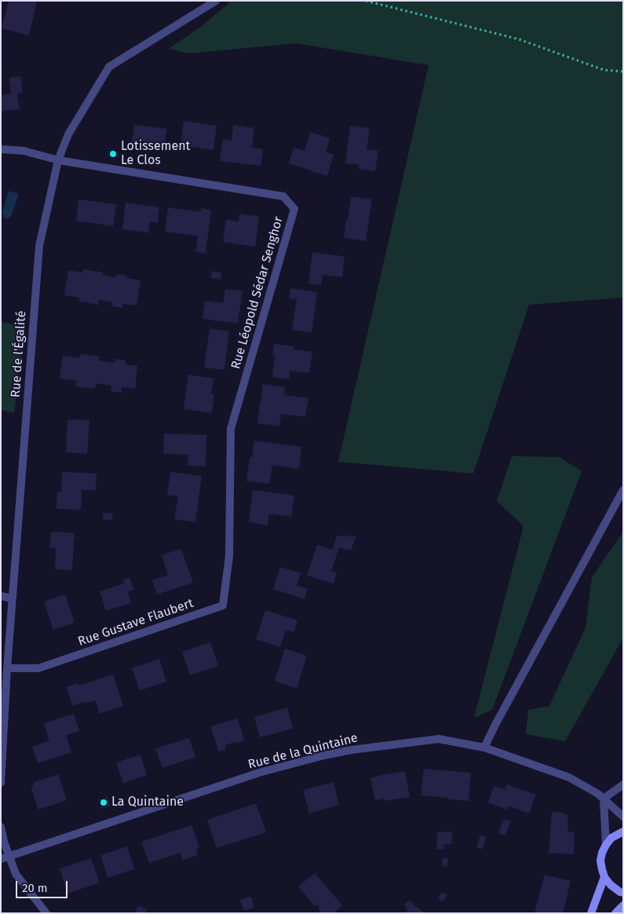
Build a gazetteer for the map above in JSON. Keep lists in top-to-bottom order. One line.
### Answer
{"streets":{"street":["Rue Léopold Sédar Senghor","Rue de l'Égalité","Rue Gustave Flaubert","Rue de la Quintaine"]},"crossings":[["Rue Léopold Sédar Senghor","Rue de l'Égalité"],["Rue Léopold Sédar Senghor","Rue Gustave Flaubert"],["Rue de l'Égalité","Rue Gustave Flaubert"]],"places":["Lotissement Le Clos","La Quintaine"],"scale_bar":"20 m"}
